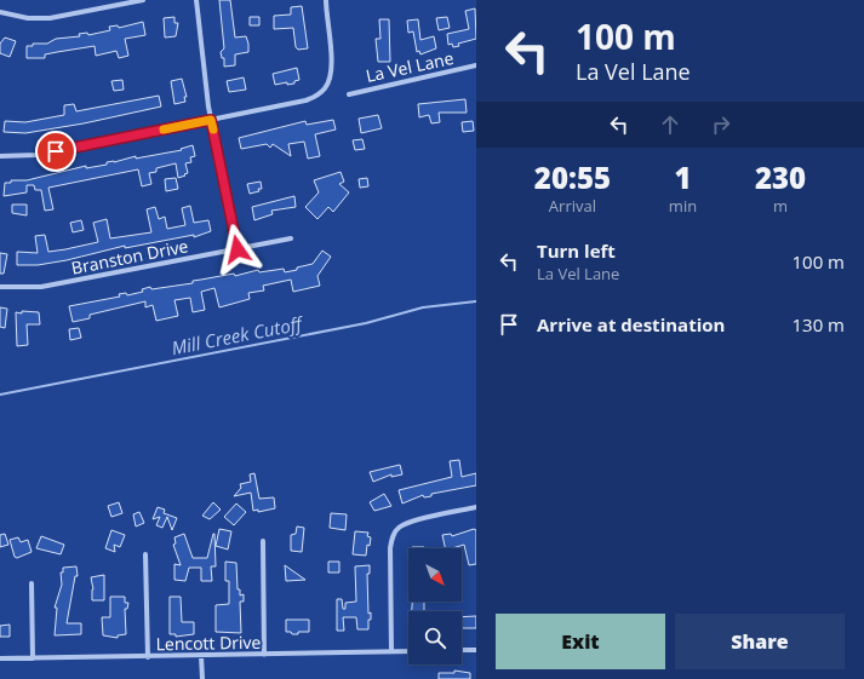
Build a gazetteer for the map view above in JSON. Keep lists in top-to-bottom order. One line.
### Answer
{"streets":{"street":["La Vel Lane","Branston Drive","Lencott Drive"]},"water":["Mill Creek Cutoff"],"north":"bottom right","page":{"turn":["100 m","La Vel Lane"],"eta":["20:55","Arrival","1","min","230","m"],"list":[{"name":"Turn left","note":"La Vel Lane","value":"100 m"},{"name":"Arrive at destination","value":"130 m"}],"buttons":["Exit","Share"]}}
